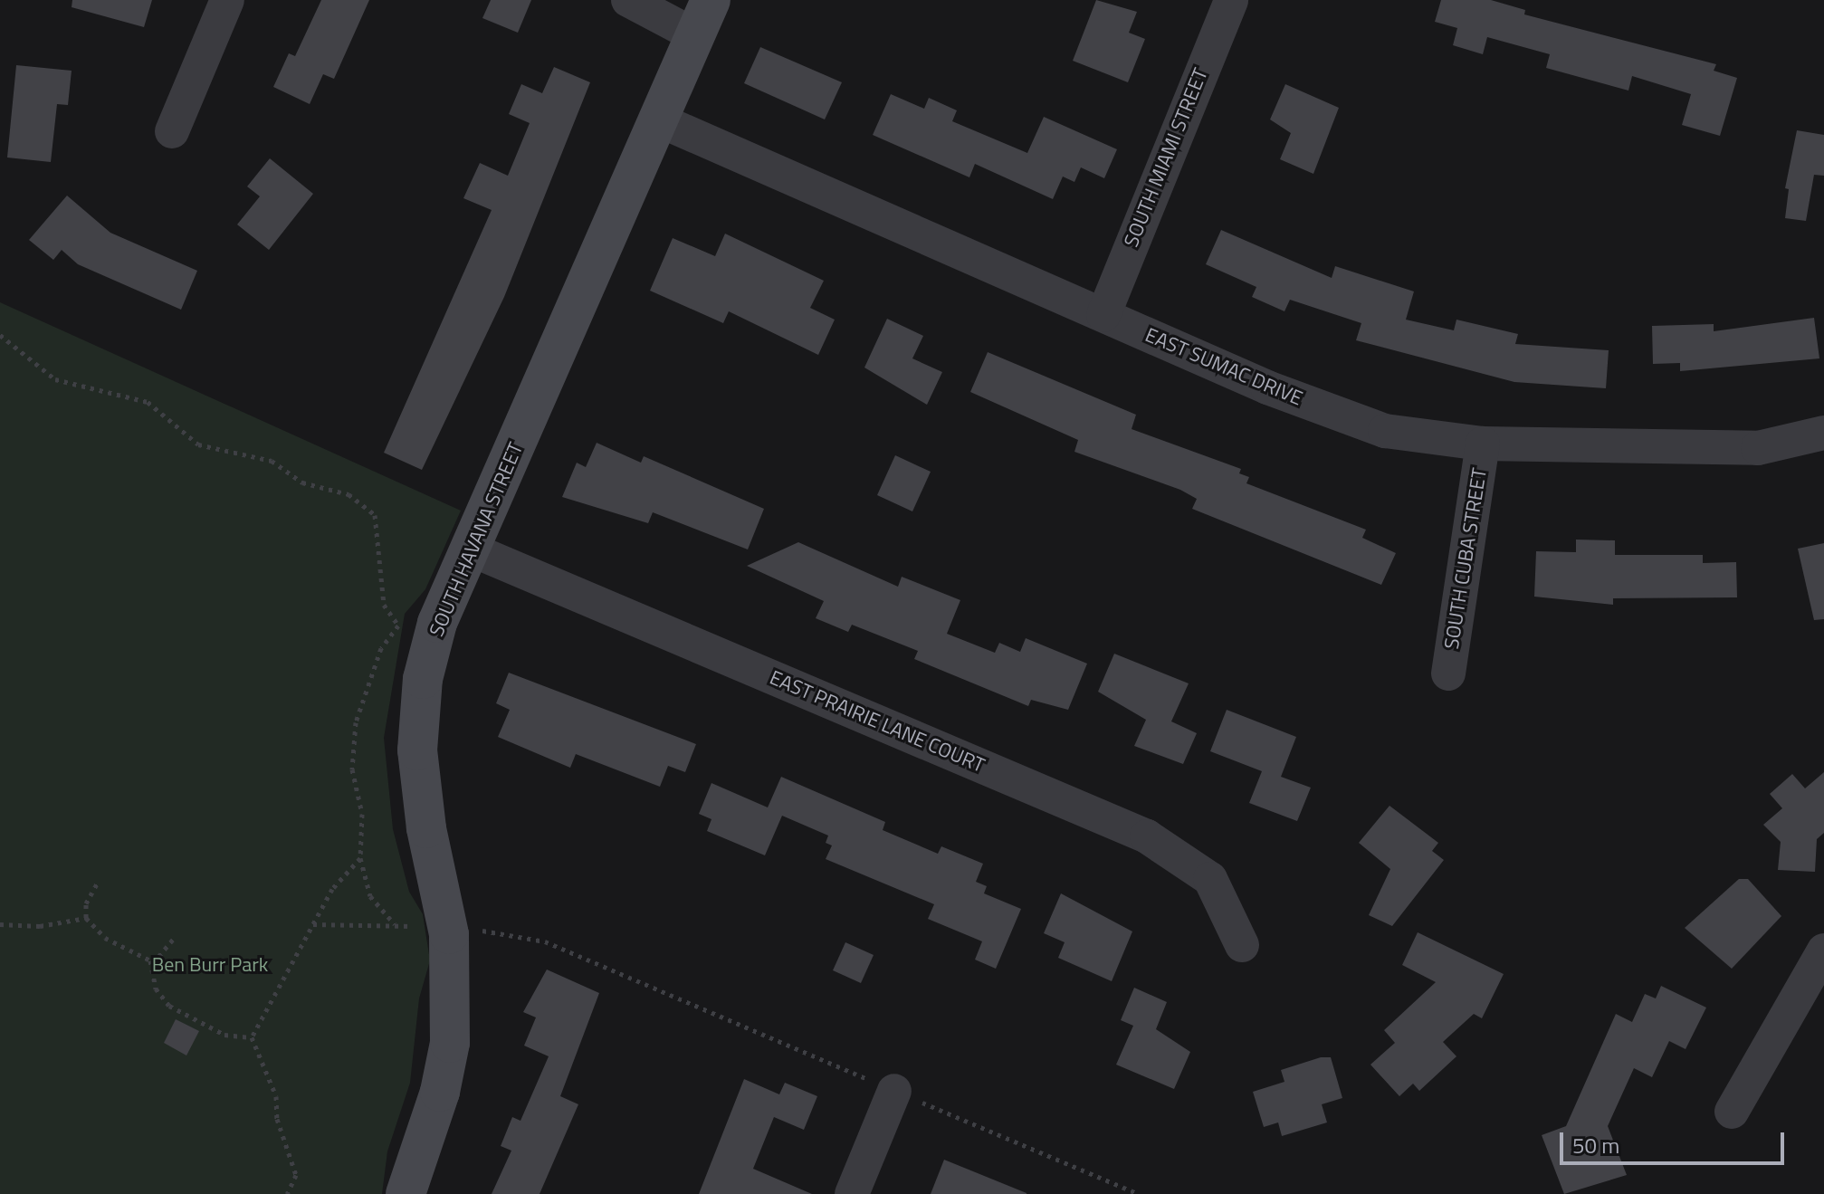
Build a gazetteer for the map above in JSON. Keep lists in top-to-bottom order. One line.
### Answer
{"streets":{"street":["SOUTH MIAMI STREET","EAST SUMAC DRIVE","SOUTH HAVANA STREET","SOUTH CUBA STREET","EAST PRAIRIE LANE COURT"]},"crossings":[["SOUTH MIAMI STREET","EAST SUMAC DRIVE"],["EAST SUMAC DRIVE","SOUTH HAVANA STREET"],["EAST SUMAC DRIVE","SOUTH CUBA STREET"],["SOUTH HAVANA STREET","EAST PRAIRIE LANE COURT"]],"parks":["Ben Burr Park"],"scale_bar":"50 m"}
